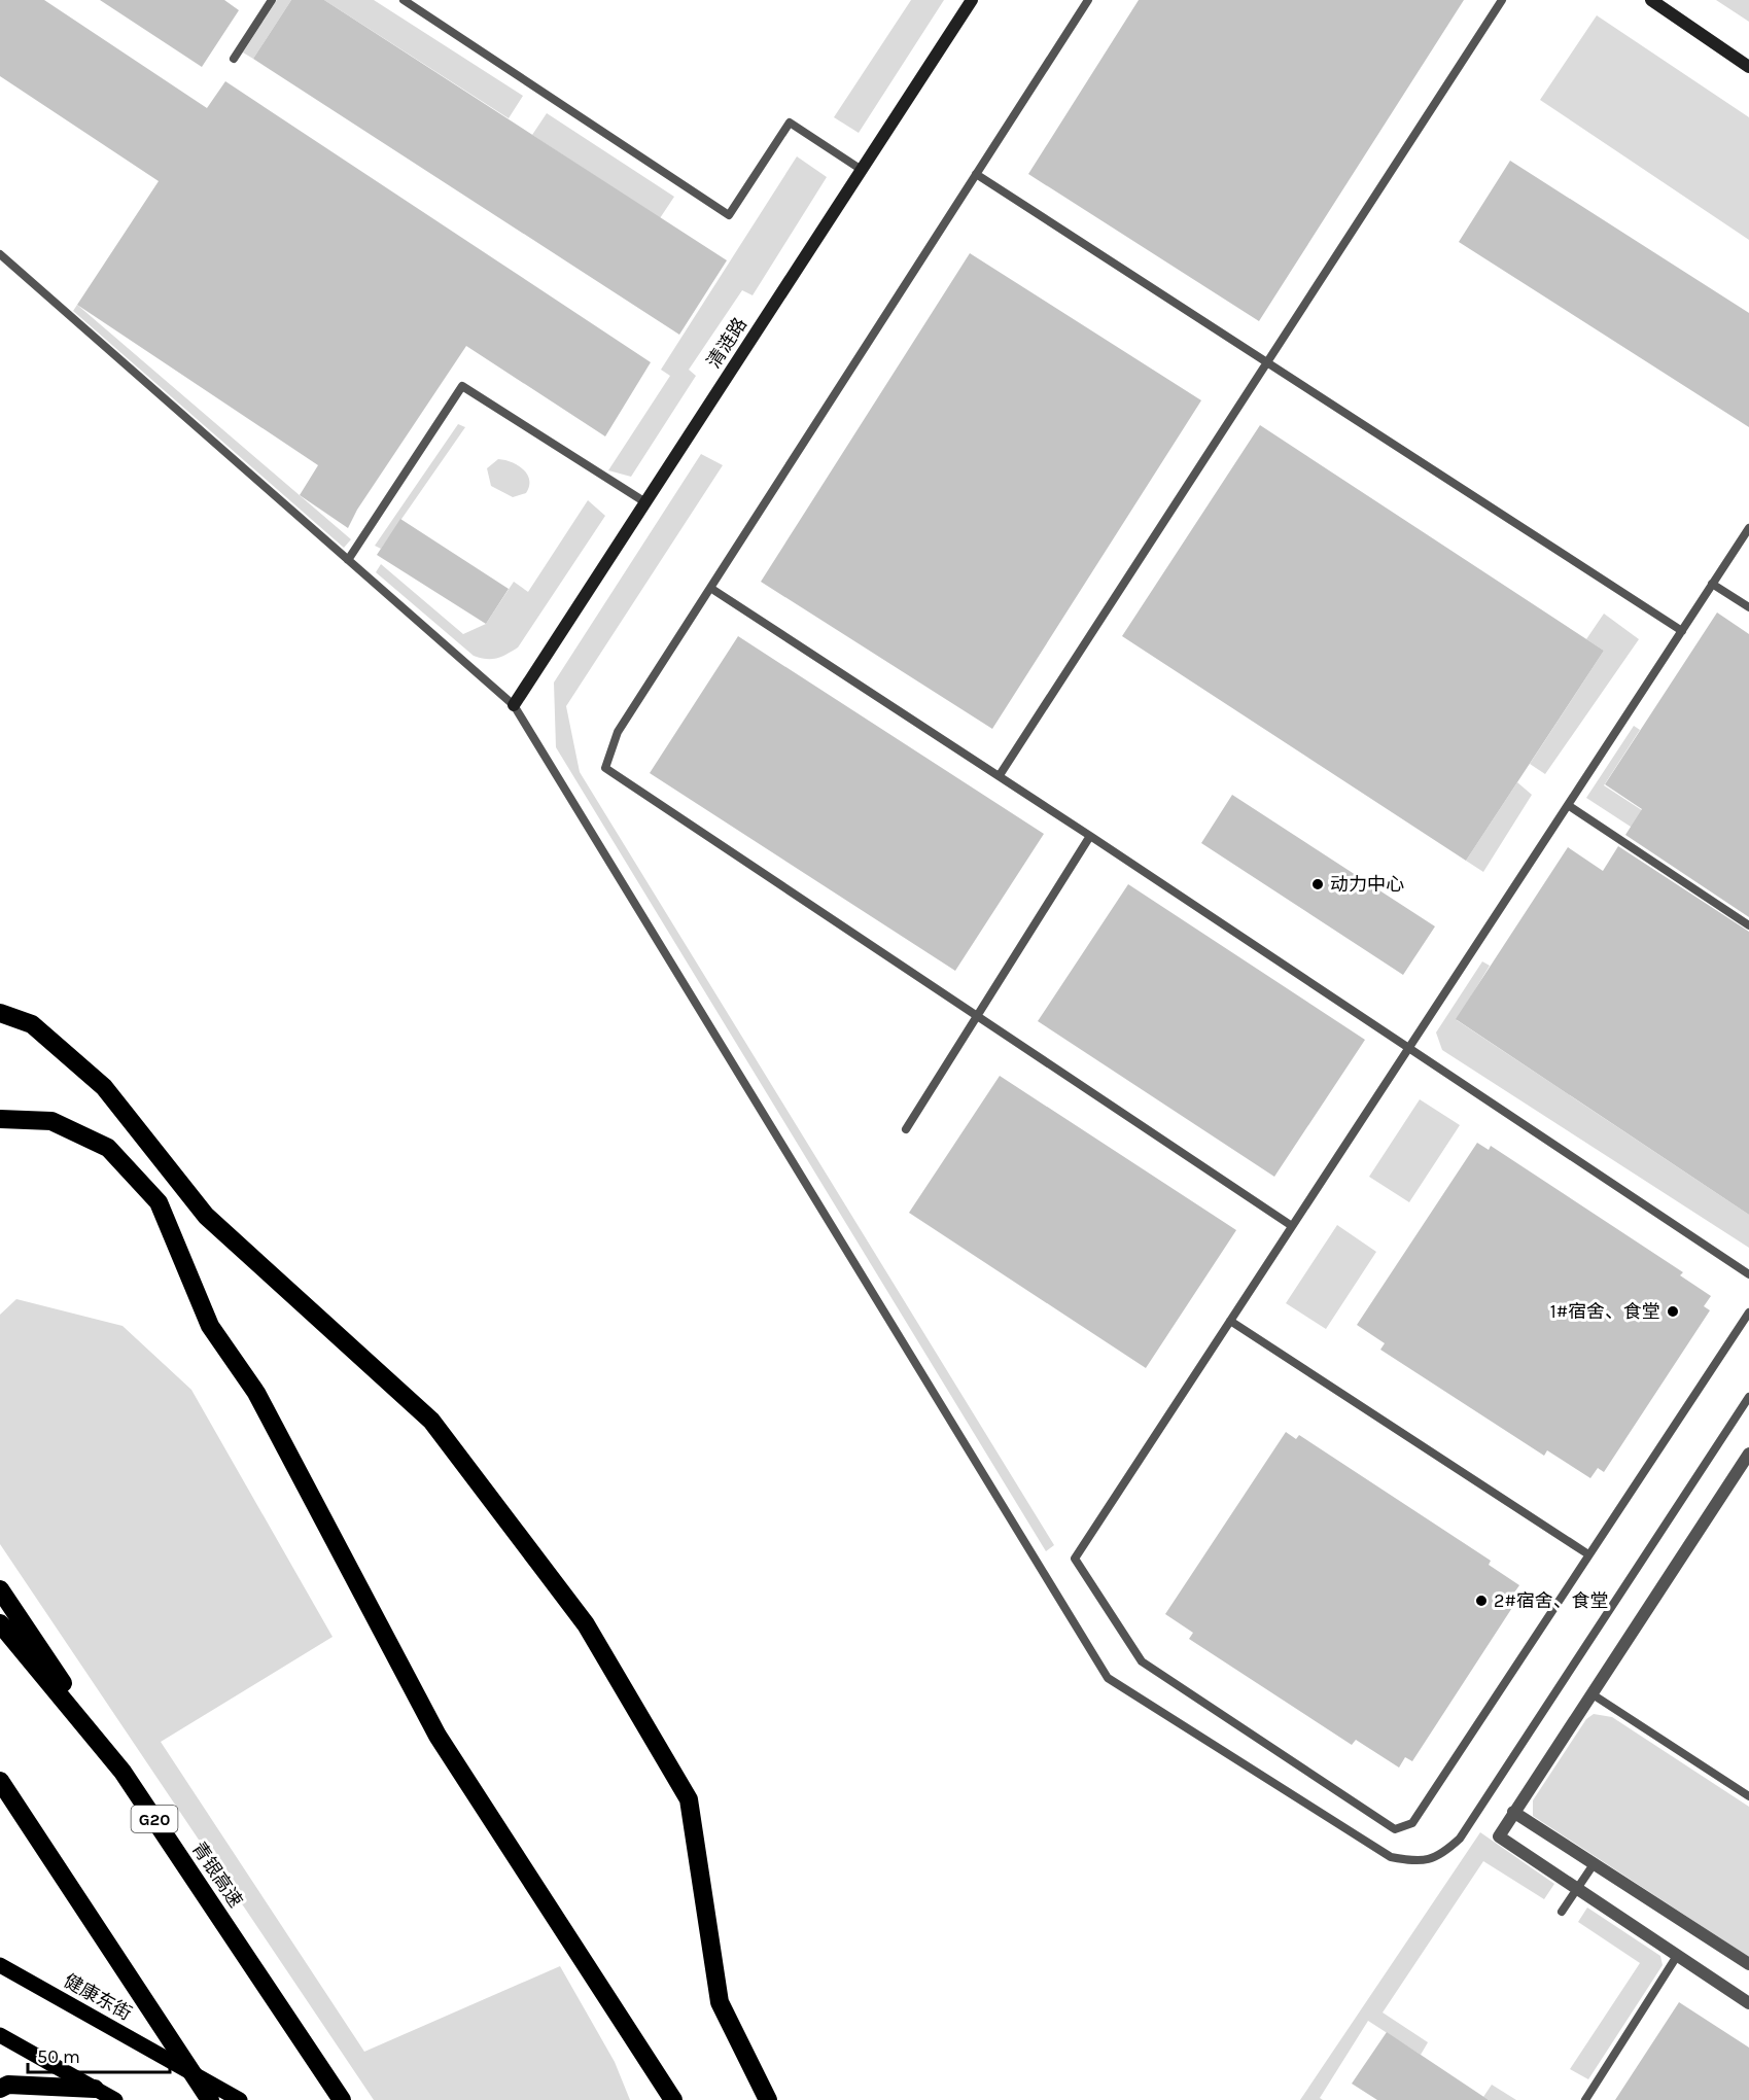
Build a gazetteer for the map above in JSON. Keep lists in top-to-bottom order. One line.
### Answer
{"streets":{"highway":["G20","青银高速"],"main road":["健康东街"],"street":["清涟路"]},"places":["动力中心","1#宿舍、食堂","2#宿舍、食堂"],"scale_bar":"50 m"}
